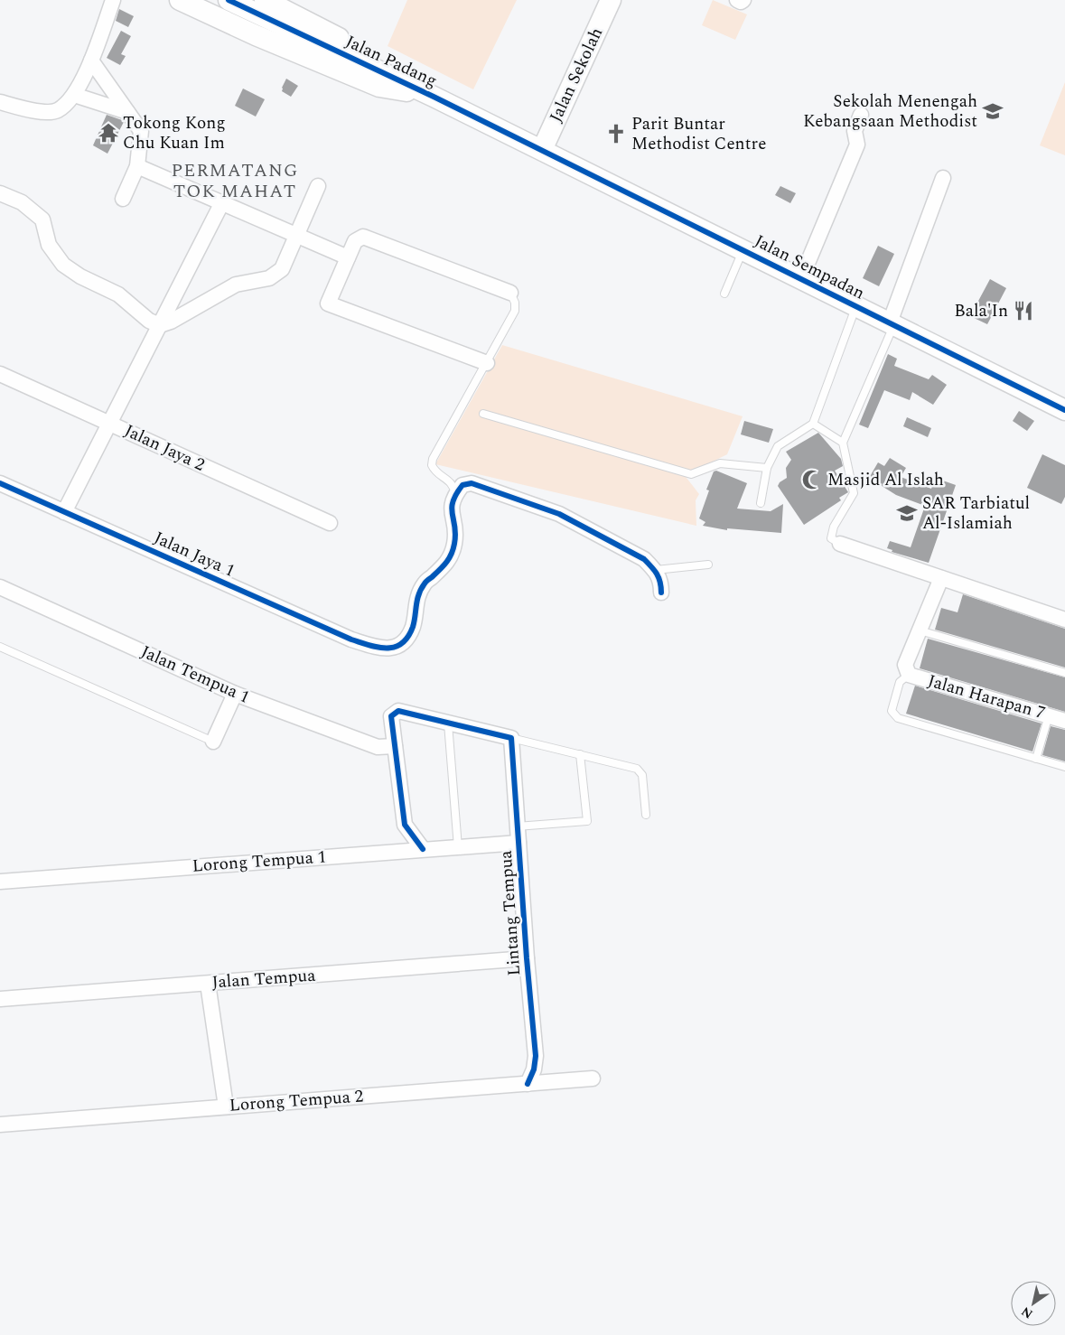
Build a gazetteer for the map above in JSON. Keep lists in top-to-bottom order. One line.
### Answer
{"streets":{"street":["Jalan Padang","Jalan Sekolah","Jalan Sempadan","Jalan Jaya 2","Jalan Jaya 1","Jalan Tempua 1","Jalan Harapan 7","Lorong Tempua 1","Lintang Tempua","Jalan Tempua","Lorong Tempua 2"]},"crossings":[["Jalan Padang","Jalan Sekolah"],["Jalan Padang","Jalan Sempadan"],["Jalan Sekolah","Jalan Sempadan"],["Lorong Tempua 1","Lintang Tempua"],["Lintang Tempua","Jalan Tempua"],["Lintang Tempua","Lorong Tempua 2"]],"districts":["PERMATANG TOK MAHAT"],"places":{"school or university":["Sekolah Menengah Kebangsaan Methodist","SAR Tarbiatul Al-Islamiah"],"temple":["Tokong Kong Chu Kuan Im"],"church":["Parit Buntar Methodist Centre"],"restaurant":["Bala'In"],"mosque":["Masjid Al Islah"]},"north":"bottom left"}
